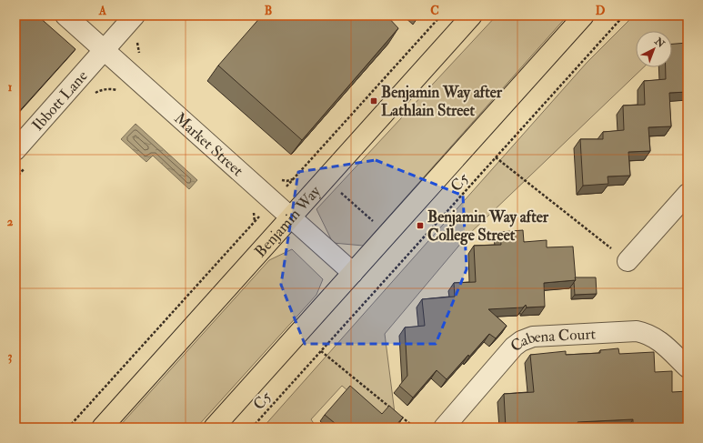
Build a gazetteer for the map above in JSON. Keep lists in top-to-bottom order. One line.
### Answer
{"streets":{"main road":["Benjamin Way"],"street":["Ibbott Lane","Market Street","Cabena Court"],"path":["C5"]},"crossings":[["Ibbott Lane","Market Street"],["Market Street","Benjamin Way"]],"places":{"transit":["Benjamin Way after Lathlain Street","Benjamin Way after College Street"]},"north":"top right","grid":{"columns":["A","B","C","D"],"rows":["1","2","3"]}}
